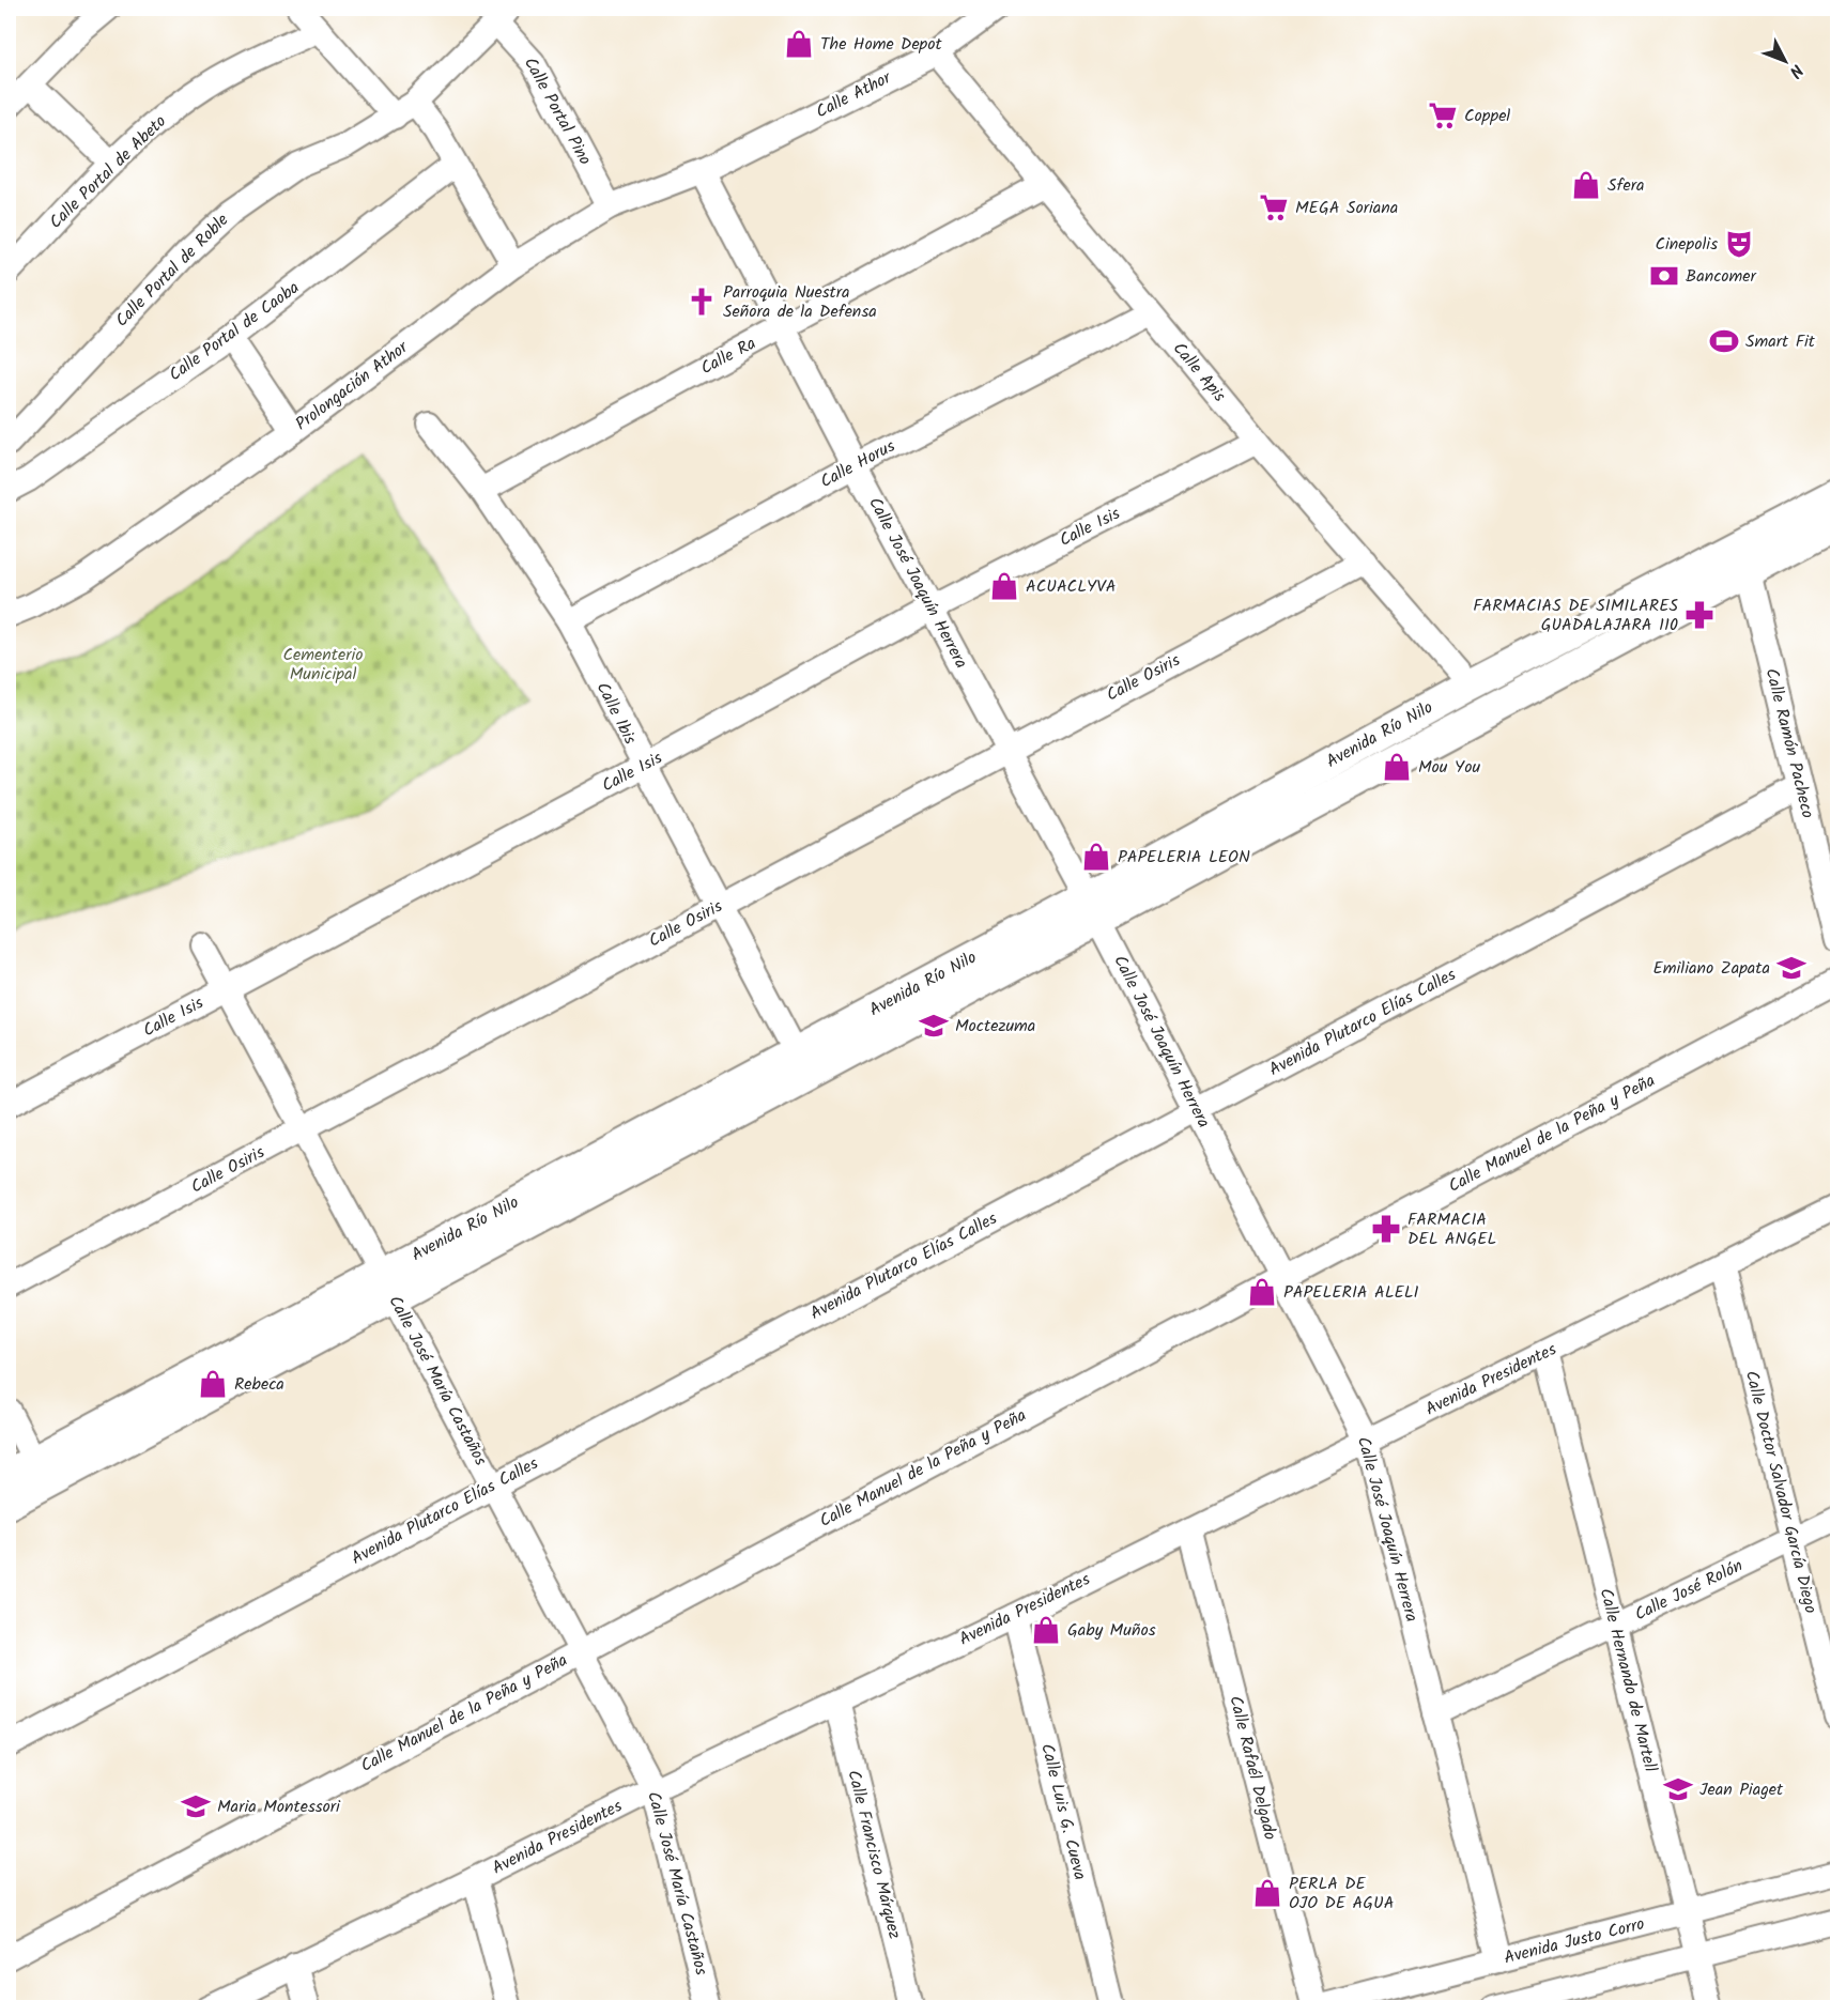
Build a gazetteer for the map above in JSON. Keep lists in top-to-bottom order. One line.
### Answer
{"streets":{"main road":["Avenida Río Nilo"],"street":["Calle Athor","Calle Portal Pino","Calle Portal de Abeto","Calle Portal de Roble","Calle Portal de Caoba","Calle Ra","Calle Apis","Prolongación Athor","Calle Horus","Calle Isis","Calle José Joaquín Herrera","Calle Osiris","Calle Ibis","Calle Ramón Pacheco","Avenida Plutarco Elías Calles","Calle Manuel de la Peña y Peña","Avenida Presidentes","Calle José María Castaños","Calle Doctor Salvador García Diego","Calle José Rolón","Calle Hernando de Martell","Calle Rafaél Delgado","Calle Luis G. Cueva","Calle Francisco Márquez","Avenida Justo Corro"]},"crossings":[["Calle Athor","Calle Apis"],["Calle Athor","Prolongación Athor"],["Calle Athor","Calle José Joaquín Herrera"],["Calle Portal Pino","Calle Portal de Roble"],["Calle Portal Pino","Prolongación Athor"],["Calle Ra","Calle Apis"],["Calle Ra","Calle José Joaquín Herrera"],["Calle Ra","Calle Ibis"],["Calle Apis","Calle Horus"],["Calle Apis","Calle Isis"],["Calle Apis","Calle Osiris"],["Calle Apis","Avenida Río Nilo"],["Prolongación Athor","Calle José Joaquín Herrera"],["Calle Horus","Calle José Joaquín Herrera"],["Calle Horus","Calle Ibis"],["Calle Isis","Calle José Joaquín Herrera"],["Calle Isis","Calle Ibis"],["Calle Isis","Calle José María Castaños"],["Calle José Joaquín Herrera","Calle Osiris"],["Calle José Joaquín Herrera","Avenida Río Nilo"],["Calle José Joaquín Herrera","Avenida Plutarco Elías Calles"],["Calle José Joaquín Herrera","Calle Manuel de la Peña y Peña"],["Calle José Joaquín Herrera","Avenida Presidentes"],["Calle José Joaquín Herrera","Calle José Rolón"],["Calle José Joaquín Herrera","Avenida Justo Corro"],["Calle Osiris","Calle Ibis"],["Calle Osiris","Calle José María Castaños"],["Calle Ibis","Avenida Río Nilo"],["Avenida Río Nilo","Calle Ramón Pacheco"],["Avenida Río Nilo","Calle José María Castaños"],["Calle Ramón Pacheco","Avenida Plutarco Elías Calles"],["Avenida Plutarco Elías Calles","Calle José María Castaños"],["Calle Manuel de la Peña y Peña","Calle José María Castaños"],["Avenida Presidentes","Calle José María Castaños"],["Avenida Presidentes","Calle Doctor Salvador García Diego"],["Avenida Presidentes","Calle Hernando de Martell"],["Avenida Presidentes","Calle Rafaél Delgado"],["Avenida Presidentes","Calle Luis G. Cueva"],["Avenida Presidentes","Calle Francisco Márquez"],["Calle Doctor Salvador García Diego","Calle José Rolón"],["Calle José Rolón","Calle Hernando de Martell"],["Calle Hernando de Martell","Avenida Justo Corro"],["Calle Rafaél Delgado","Avenida Justo Corro"]],"parks":["Cementerio Municipal"],"places":{"shop":["The Home Depot","Sfera","ACUACLYVA","Mou You","PAPELERIA LEON","PAPELERIA ALELI","Rebeca","Gaby Muños","PERLA DE OJO DE AGUA"],"supermarket":["Coppel","MEGA Soriana"],"theatre":["Cinepolis"],"bank":["Bancomer"],"church":["Parroquia Nuestra Señora de la Defensa"],"sports":["Smart Fit"],"pharmacy":["FARMACIAS DE SIMILARES GUADALAJARA 110","FARMACIA DEL ANGEL"],"school or university":["Emiliano Zapata","Moctezuma","Jean Piaget","Maria Montessori"]},"north":"bottom right"}
